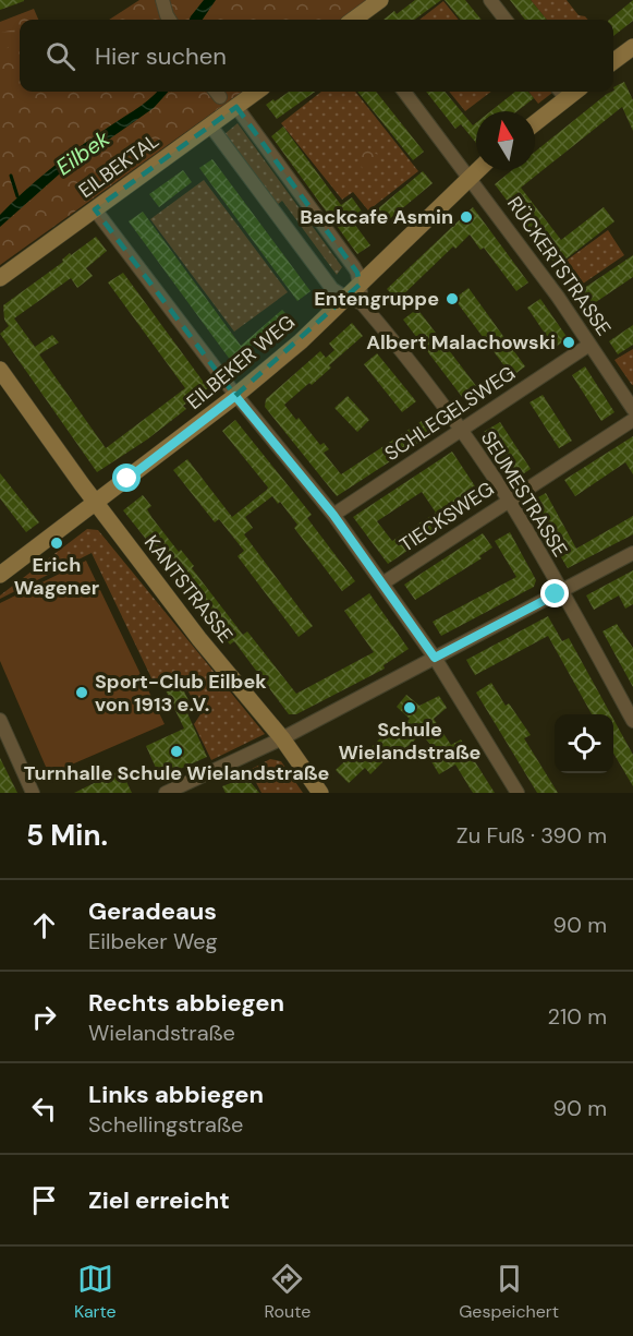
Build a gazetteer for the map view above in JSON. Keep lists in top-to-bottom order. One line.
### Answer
{"streets":{"street":["EILBEKTAL","RÜCKERTSTRASSE","EILBEKER WEG","SCHLEGELSWEG","SEUMESTRASSE","TIECKSWEG","KANTSTRASSE"]},"crossings":[["EILBEKTAL","SEUMESTRASSE"],["RÜCKERTSTRASSE","EILBEKER WEG"],["RÜCKERTSTRASSE","SCHLEGELSWEG"],["EILBEKER WEG","SEUMESTRASSE"],["EILBEKER WEG","KANTSTRASSE"],["SCHLEGELSWEG","SEUMESTRASSE"],["SEUMESTRASSE","TIECKSWEG"]],"water":["Eilbek"],"places":["Backcafe Asmin","Entengruppe","Albert Malachowski","Erich Wagener","Sport-Club Eilbek von 1913 e.V.","Schule Wielandstraße","Turnhalle Schule Wielandstraße"],"north":"top","page":{"search":"Hier suchen","heading":["5 Min.","Zu Fuß · 390 m"],"list":[["Geradeaus","Eilbeker Weg","90 m"],["Rechts abbiegen","Wielandstraße","210 m"],["Links abbiegen","Schellingstraße","90 m"],"Ziel erreicht"],"nav":["Karte","Route","Gespeichert"]}}
